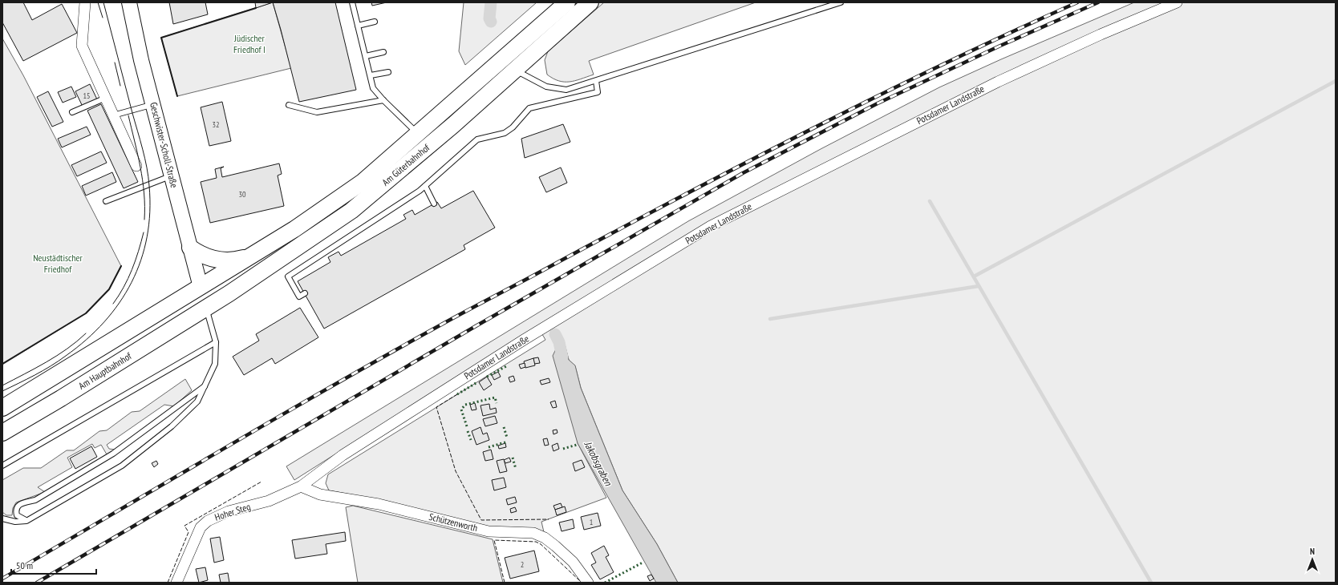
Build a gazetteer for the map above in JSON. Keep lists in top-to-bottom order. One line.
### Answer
{"streets":{"main road":["Am Güterbahnhof","Am Hauptbahnhof"],"street":["Potsdamer Landstraße","Geschwister-Scholl-Straße","Hoher Steg","Schützenworth"]},"crossings":[["Potsdamer Landstraße","Hoher Steg"],["Potsdamer Landstraße","Schützenworth"],["Geschwister-Scholl-Straße","Am Güterbahnhof"],["Am Güterbahnhof","Am Hauptbahnhof"]],"water":["Jakobsgraben"],"parks":["Jüdischer Friedhof I","Neustädtischer Friedhof"],"house_numbers":["15","32","30","1","2"],"scale_bar":"50 m","north":"top"}
